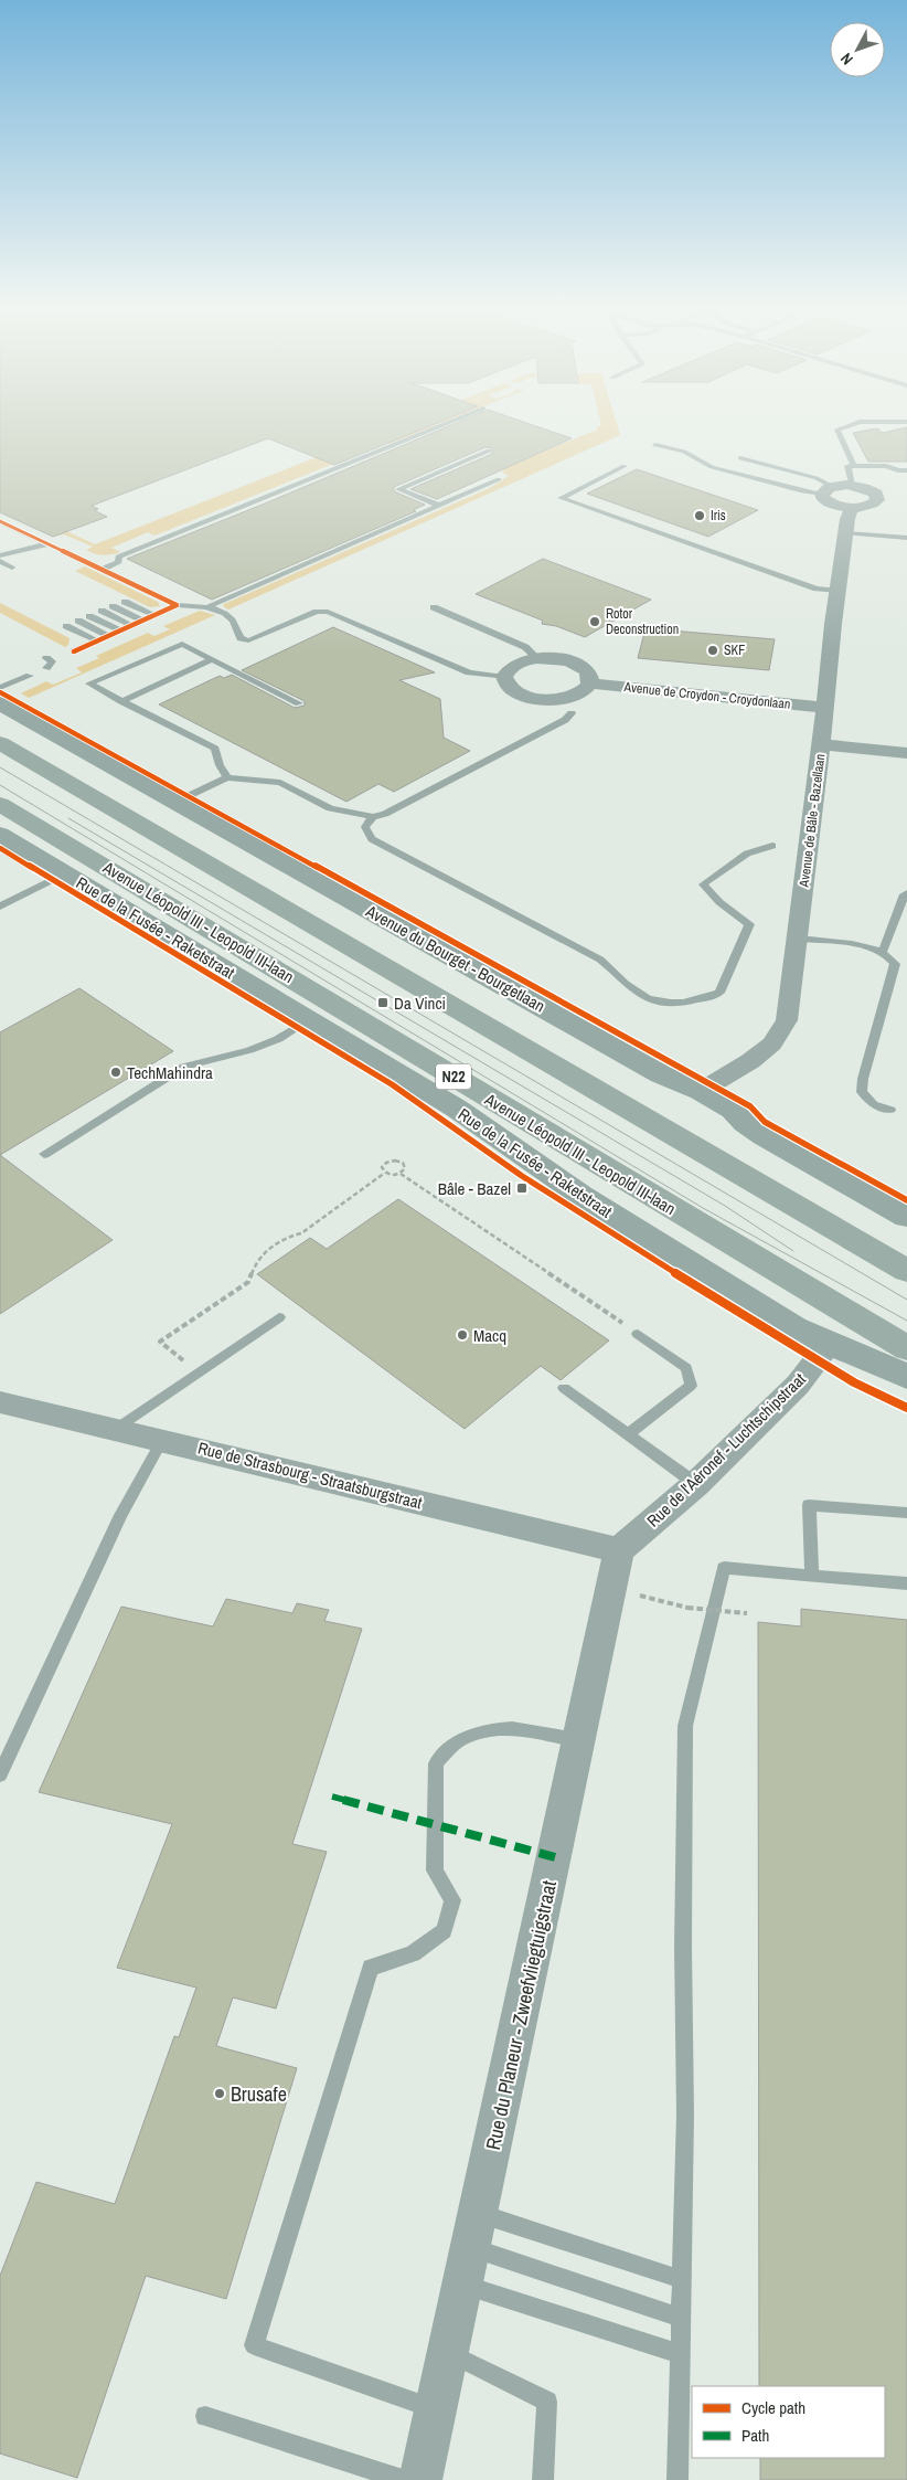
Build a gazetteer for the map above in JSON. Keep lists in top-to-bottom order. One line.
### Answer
{"streets":{"main road":["Avenue Léopold III - Leopold III-laan","N22"],"street":["Avenue de Croydon - Croydonlaan","Avenue de Bâle - Bazellaan","Rue de la Fusée - Raketstraat","Avenue du Bourget - Bourgetlaan","Rue de l'Aéronef - Luchtschipstraat","Rue de Strasbourg - Straatsburgstraat","Rue du Planeur - Zweefvliegtuigstraat"]},"crossings":[["Avenue de Croydon - Croydonlaan","Avenue de Bâle - Bazellaan"],["Avenue de Bâle - Bazellaan","Avenue du Bourget - Bourgetlaan"],["Rue de la Fusée - Raketstraat","Rue de l'Aéronef - Luchtschipstraat"],["Rue de l'Aéronef - Luchtschipstraat","Rue de Strasbourg - Straatsburgstraat"],["Rue de l'Aéronef - Luchtschipstraat","Rue du Planeur - Zweefvliegtuigstraat"],["Rue de Strasbourg - Straatsburgstraat","Rue du Planeur - Zweefvliegtuigstraat"]],"places":{"other":["Iris","Rotor Deconstruction","SKF","TechMahindra","Macq","Brusafe"],"transit":["Da Vinci","Bâle - Bazel"]},"legend":["Cycle path","Path"],"north":"bottom left"}
